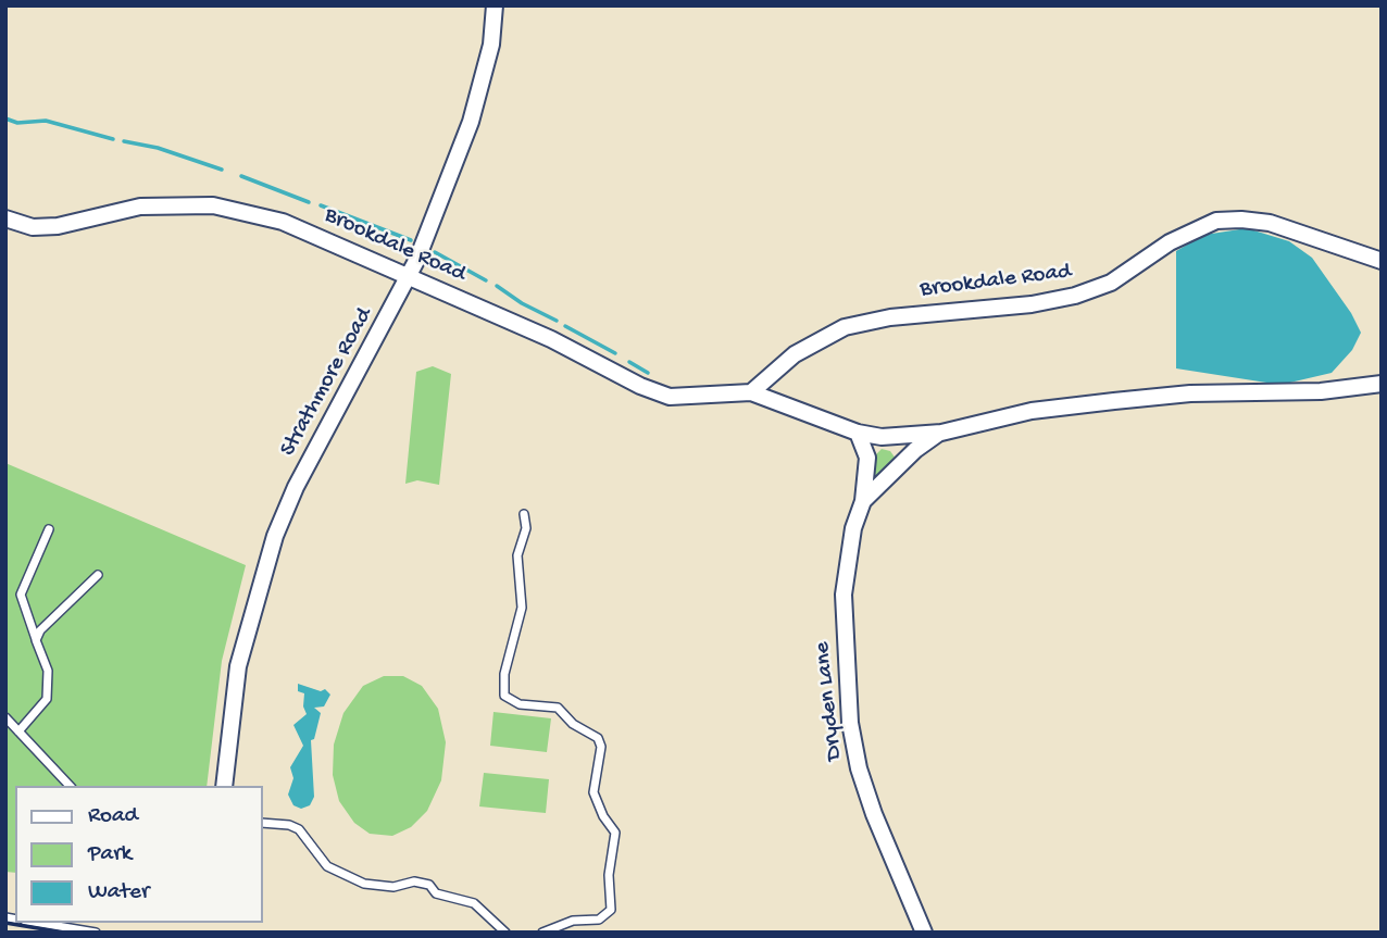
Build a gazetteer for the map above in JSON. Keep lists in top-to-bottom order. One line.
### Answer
{"streets":{"street":["Brookdale Road","Strathmore Road","Dryden Lane"]},"crossings":[["Brookdale Road","Strathmore Road"],["Brookdale Road","Dryden Lane"]],"legend":["Road","Park","Water"]}
